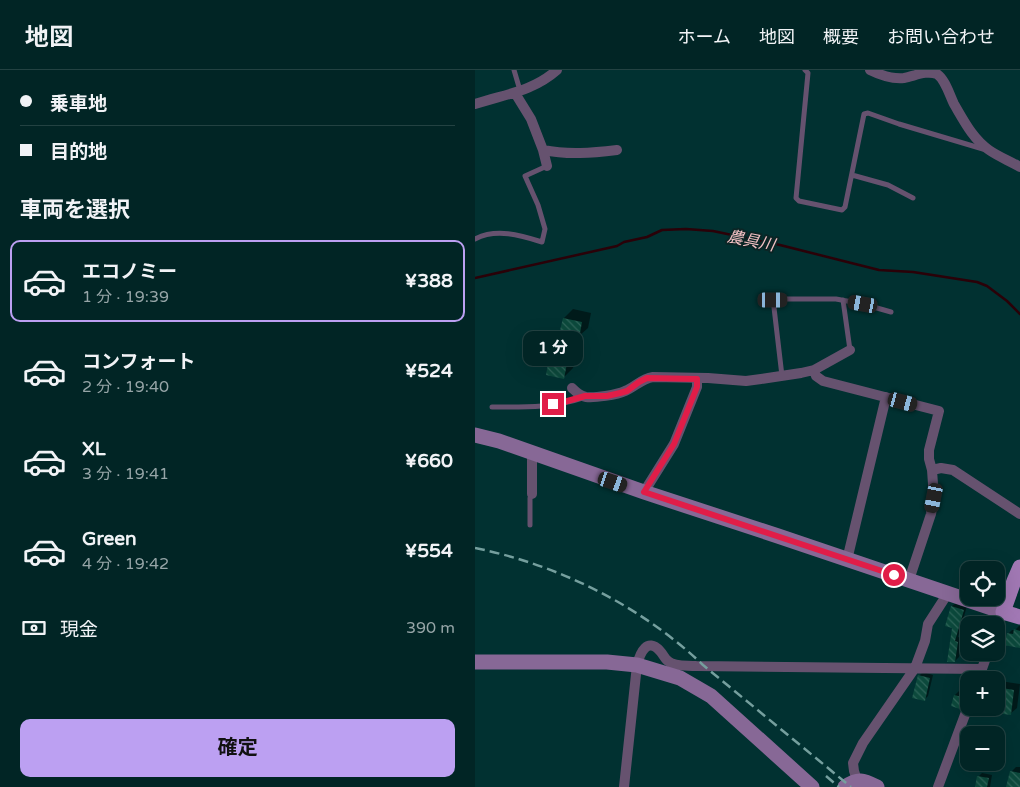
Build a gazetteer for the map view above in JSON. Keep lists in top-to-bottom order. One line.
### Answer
{"water":["農具川"],"page":{"header":"地図","nav":["ホーム","地図","概要","お問い合わせ"],"banner":["乗車地","目的地"],"heading":"車両を選択","list":[{"name":"エコノミー","note":"1 分 · 19:39","value":"¥388"},{"name":"コンフォート","note":"2 分 · 19:40","value":"¥524"},{"name":"XL","note":"3 分 · 19:41","value":"¥660"},{"name":"Green","note":"4 分 · 19:42","value":"¥554"}],"bubble":"1 分","map_buttons":["+","−"],"pay":["現金","390 m"],"buttons":"確定"}}
